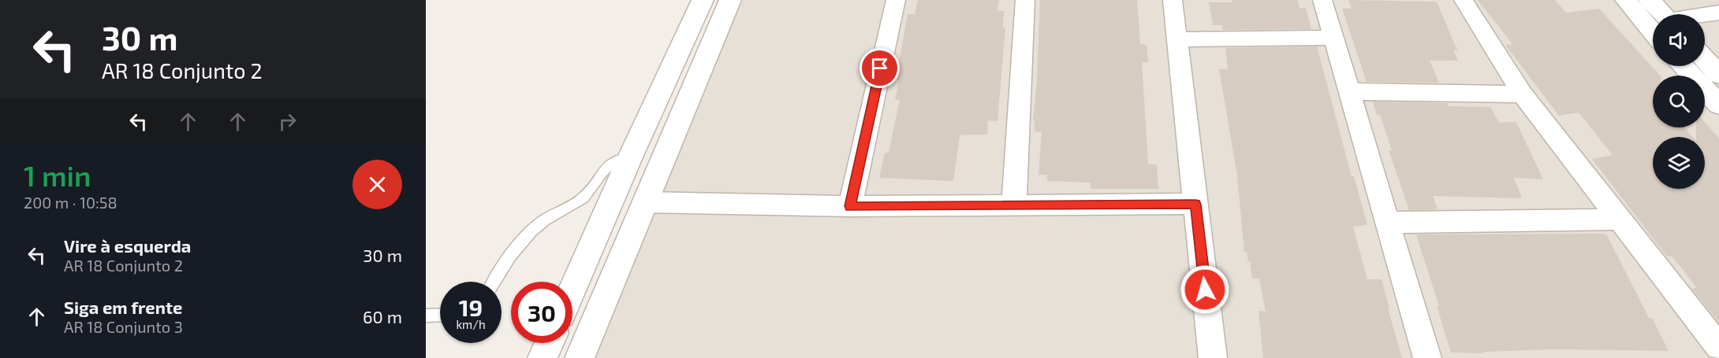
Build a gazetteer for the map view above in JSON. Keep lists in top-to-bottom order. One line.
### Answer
{"page":{"turn":["30 m","AR 18 Conjunto 2"],"heading":["1 min","200 m · 10:58"],"list":[{"name":"Vire à esquerda","note":"AR 18 Conjunto 2","value":"30 m"},{"name":"Siga em frente","note":"AR 18 Conjunto 3","value":"60 m"}],"speed":"19 km/h","limit":"30"}}
